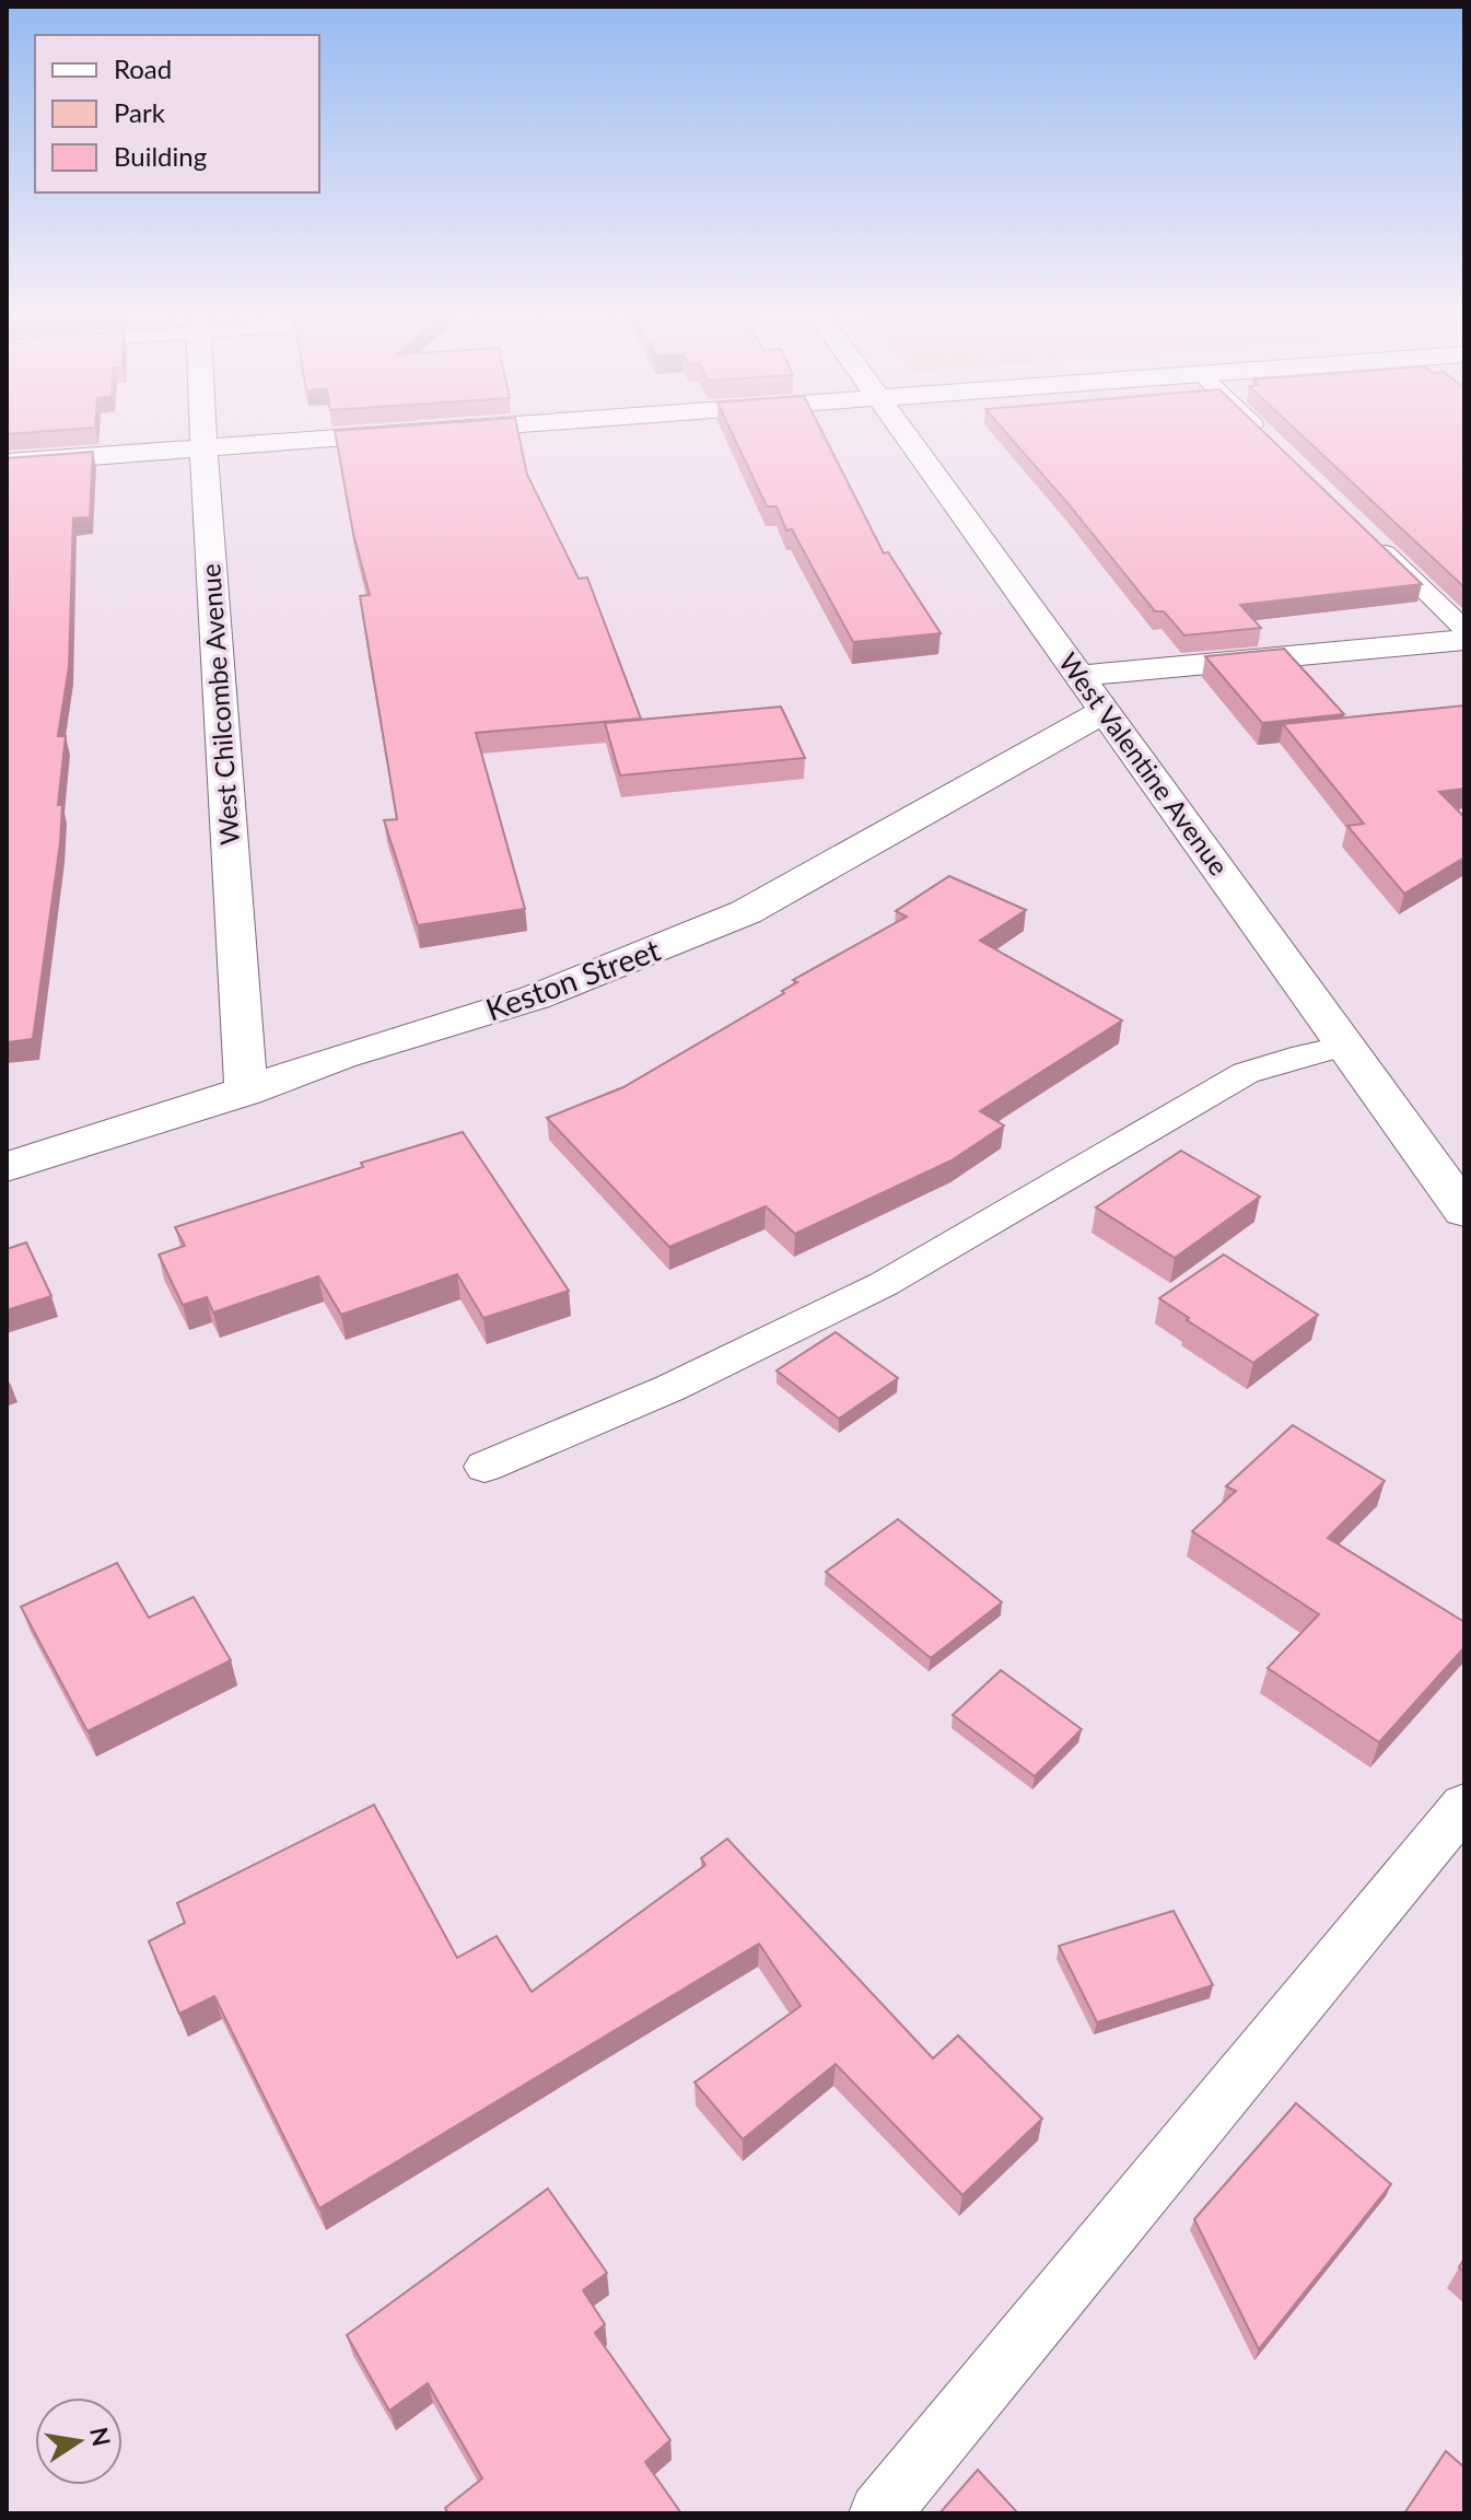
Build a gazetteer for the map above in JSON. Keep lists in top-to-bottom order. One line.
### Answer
{"streets":{"street":["West Chilcombe Avenue","West Valentine Avenue","Keston Street"]},"crossings":[["West Chilcombe Avenue","Keston Street"],["West Valentine Avenue","Keston Street"]],"legend":["Road","Park","Building"],"north":"right"}
